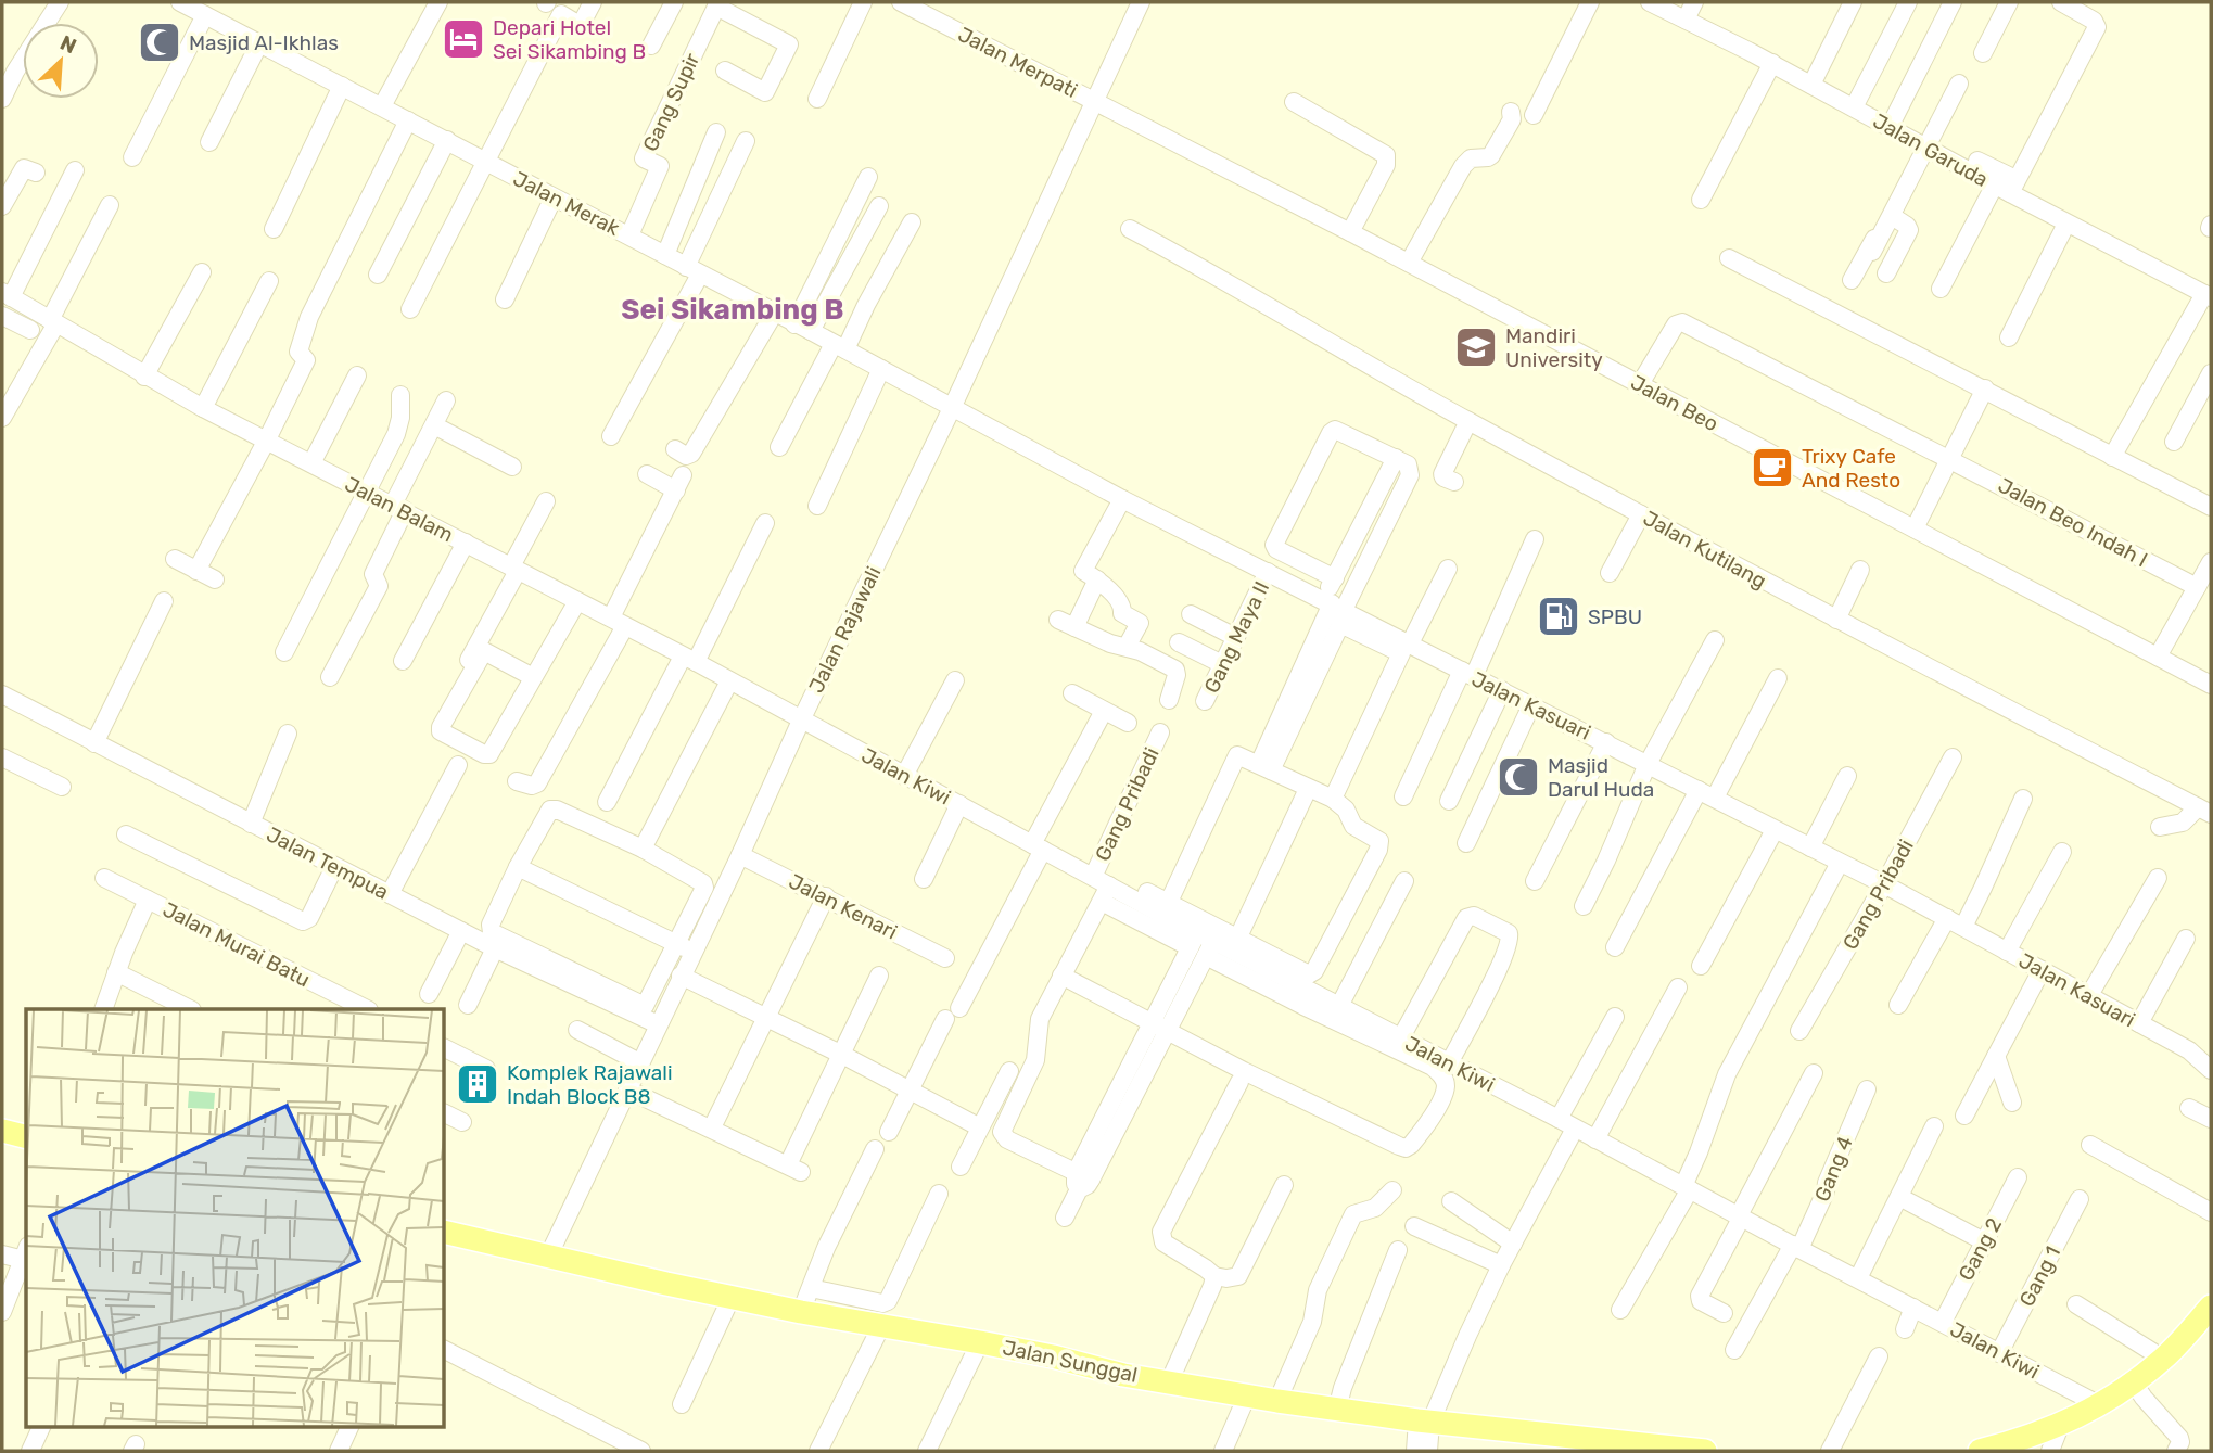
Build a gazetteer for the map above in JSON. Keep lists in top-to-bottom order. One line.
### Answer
{"streets":{"main road":["Jalan Sunggal"],"street":["Jalan Merpati","Gang Supir","Jalan Garuda","Jalan Merak","Jalan Beo","Jalan Balam","Jalan Beo Indah I","Jalan Kutilang","Jalan Rajawali","Gang Maya II","Jalan Kasuari","Jalan Kiwi","Gang Pribadi","Jalan Tempua","Jalan Kenari","Jalan Murai Batu","Gang 4","Gang 2","Gang 1"]},"crossings":[["Jalan Merpati","Jalan Beo"],["Jalan Merpati","Jalan Rajawali"],["Gang Supir","Jalan Merak"],["Jalan Merak","Jalan Rajawali"],["Jalan Merak","Jalan Kasuari"],["Jalan Beo","Jalan Beo Indah I"],["Jalan Beo","Jalan Rajawali"],["Jalan Balam","Jalan Rajawali"],["Jalan Balam","Jalan Kiwi"],["Jalan Rajawali","Jalan Kasuari"],["Jalan Rajawali","Jalan Kiwi"],["Jalan Rajawali","Jalan Tempua"],["Jalan Rajawali","Jalan Kenari"],["Jalan Rajawali","Jalan Sunggal"],["Gang Maya II","Jalan Kasuari"],["Jalan Kasuari","Gang Pribadi"],["Jalan Kiwi","Gang Pribadi"],["Jalan Kiwi","Gang 4"],["Jalan Kiwi","Gang 2"],["Jalan Kiwi","Gang 1"]],"districts":["Sei Sikambing B"],"places":{"hotel":["Depari Hotel Sei Sikambing B"],"mosque":["Masjid Al-Ikhlas","Masjid Darul Huda"],"school or university":["Mandiri University"],"cafe":["Trixy Cafe And Resto"],"fuel station":["SPBU"],"building":["Komplek Rajawali Indah Block B8"]},"north":"top right"}
